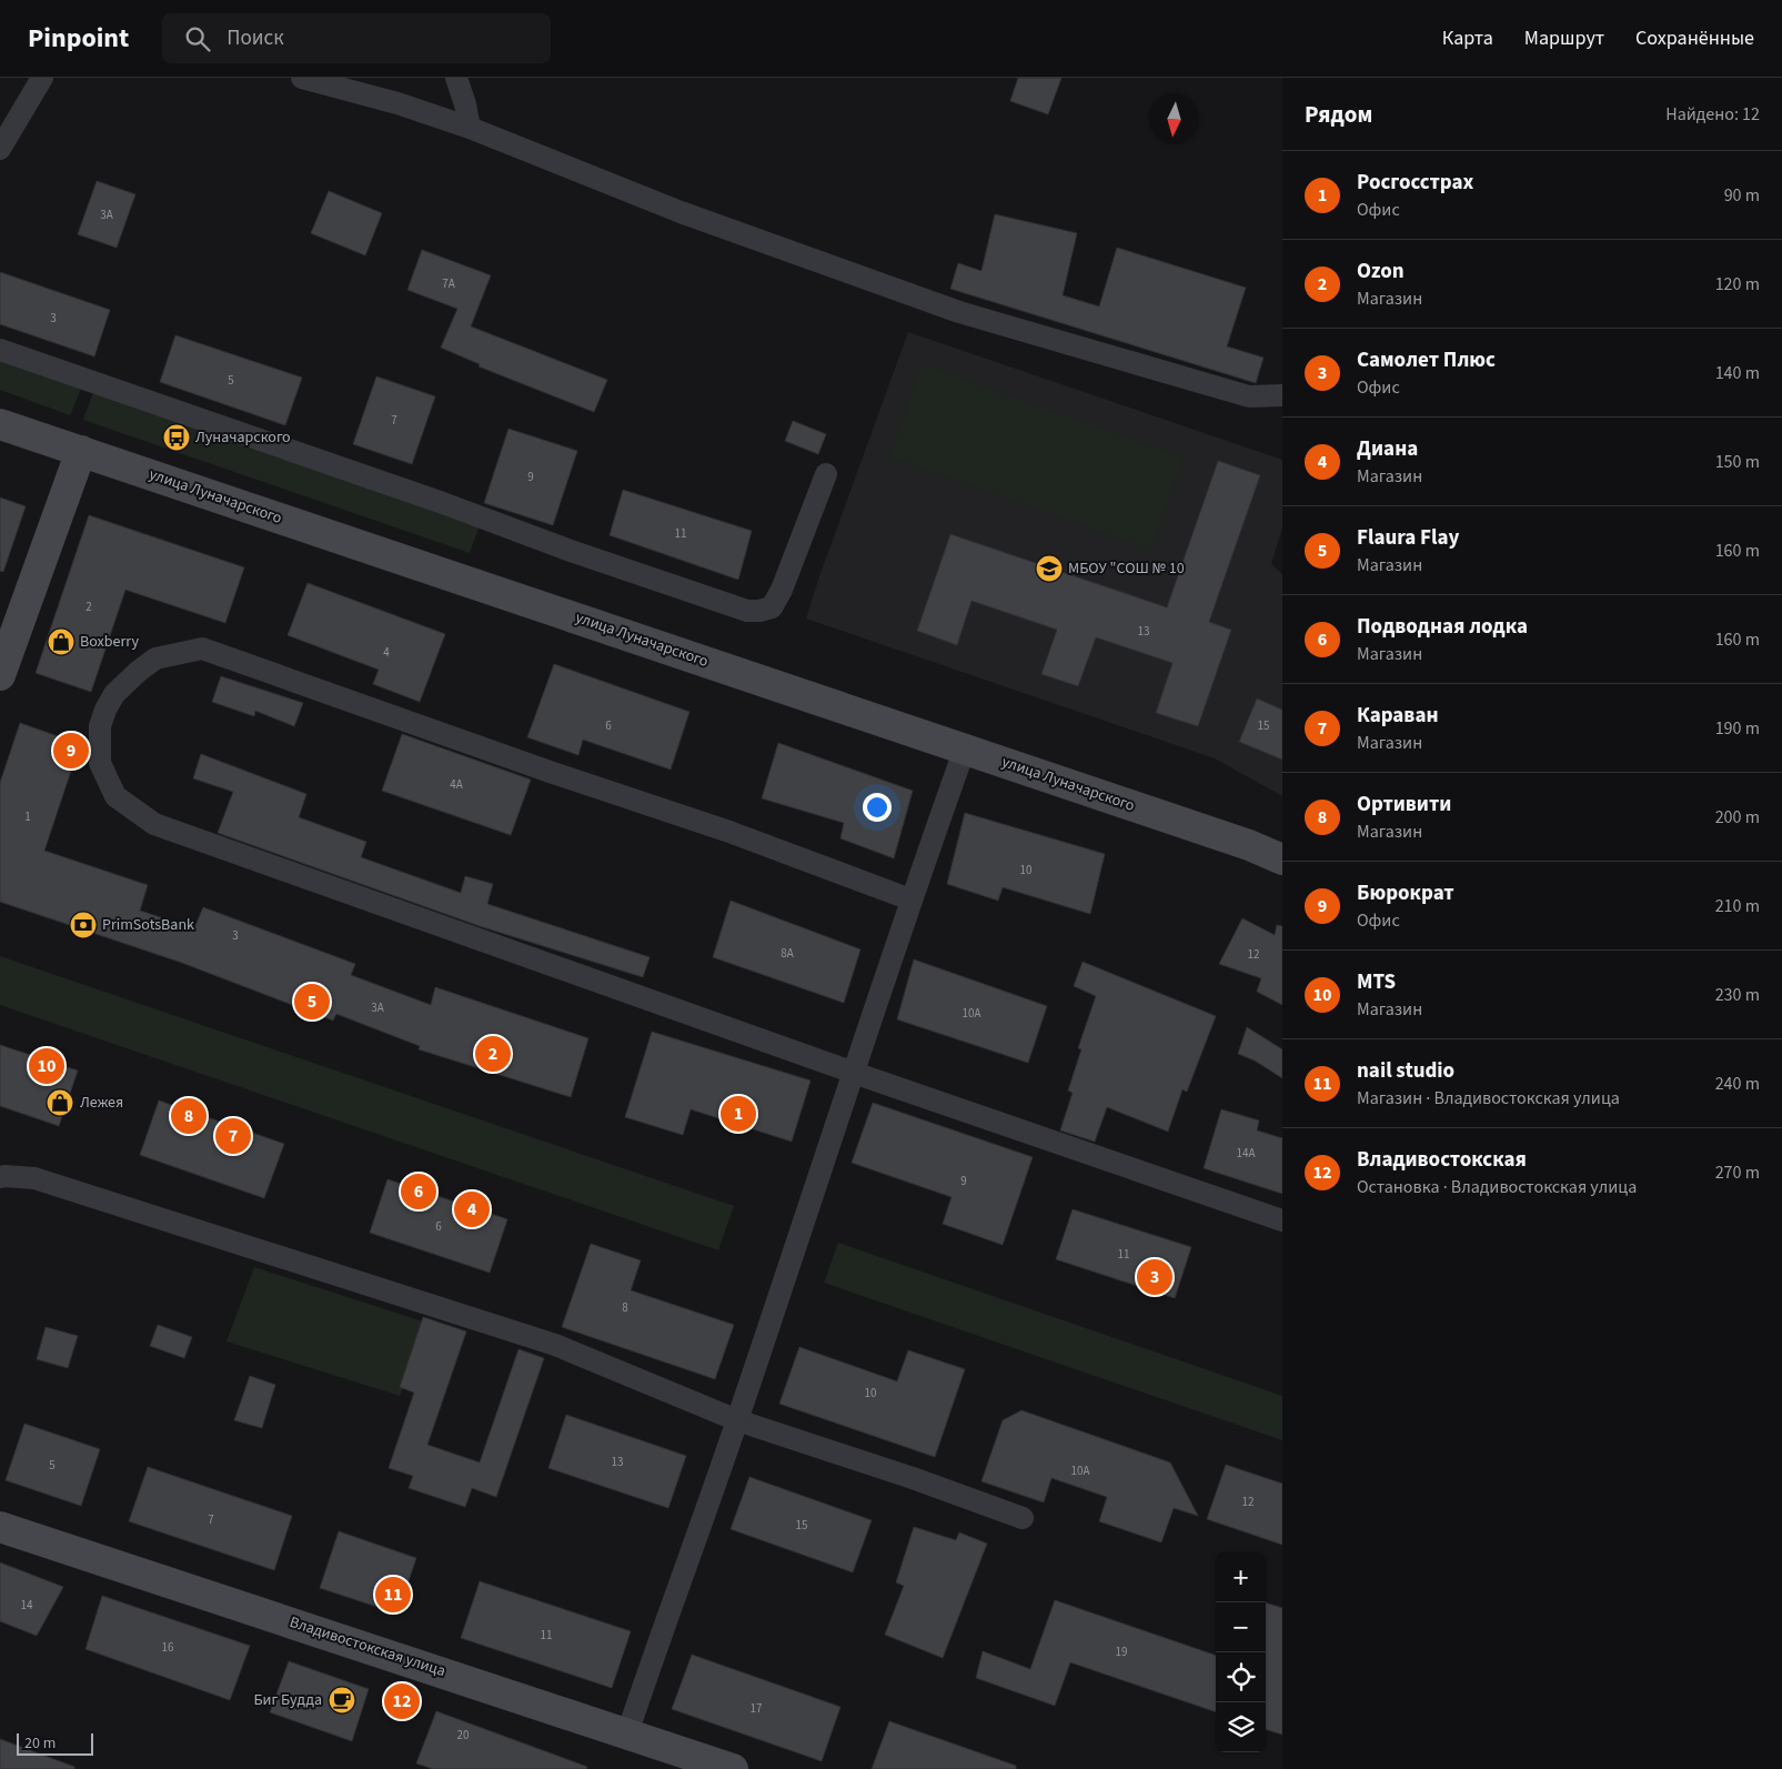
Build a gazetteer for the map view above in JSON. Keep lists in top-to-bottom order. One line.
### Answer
{"streets":{"main road":["улица Луначарского","Владивостокская улица"]},"places":{"bus stop":["Луначарского"],"school or university":["МБОУ \"СОШ № 10"],"shop":["Boxberry","Лежея"],"bank":["PrimSotsBank"],"cafe":["Биг Будда"]},"house_numbers":["3А","7А","3","5","7","9","11","2","13","4","6","15","4А","1","10","3","8А","12","3А","10А","14А","9","6","11","8","10","13","5","10А","12","7","15","14","11","16","19","17","20"],"scale_bar":"20 m","north":"bottom","page":{"header":"Pinpoint","search":"Поиск","nav":["Карта","Маршрут","Сохранённые"],"heading":["Рядом","Найдено: 12"],"list":[{"mark":"1","name":"Росгосстрах","note":"Офис","value":"90 m"},{"mark":"2","name":"Ozon","note":"Магазин","value":"120 m"},{"mark":"3","name":"Самолет Плюс","note":"Офис","value":"140 m"},{"mark":"4","name":"Диана","note":"Магазин","value":"150 m"},{"mark":"5","name":"Flaura Flay","note":"Магазин","value":"160 m"},{"mark":"6","name":"Подводная лодка","note":"Магазин","value":"160 m"},{"mark":"7","name":"Караван","note":"Магазин","value":"190 m"},{"mark":"8","name":"Ортивити","note":"Магазин","value":"200 m"},{"mark":"9","name":"Бюрократ","note":"Офис","value":"210 m"},{"mark":"10","name":"MTS","note":"Магазин","value":"230 m"},{"mark":"11","name":"nail studio","note":"Магазин · Владивостокская улица","value":"240 m"},{"mark":"12","name":"Владивостокская","note":"Остановка · Владивостокская улица","value":"270 m"}],"pins":["9","5","2","10","1","8","7","6","4","3","11","12"],"map_buttons":["+","−"],"scale":"20 m"}}
